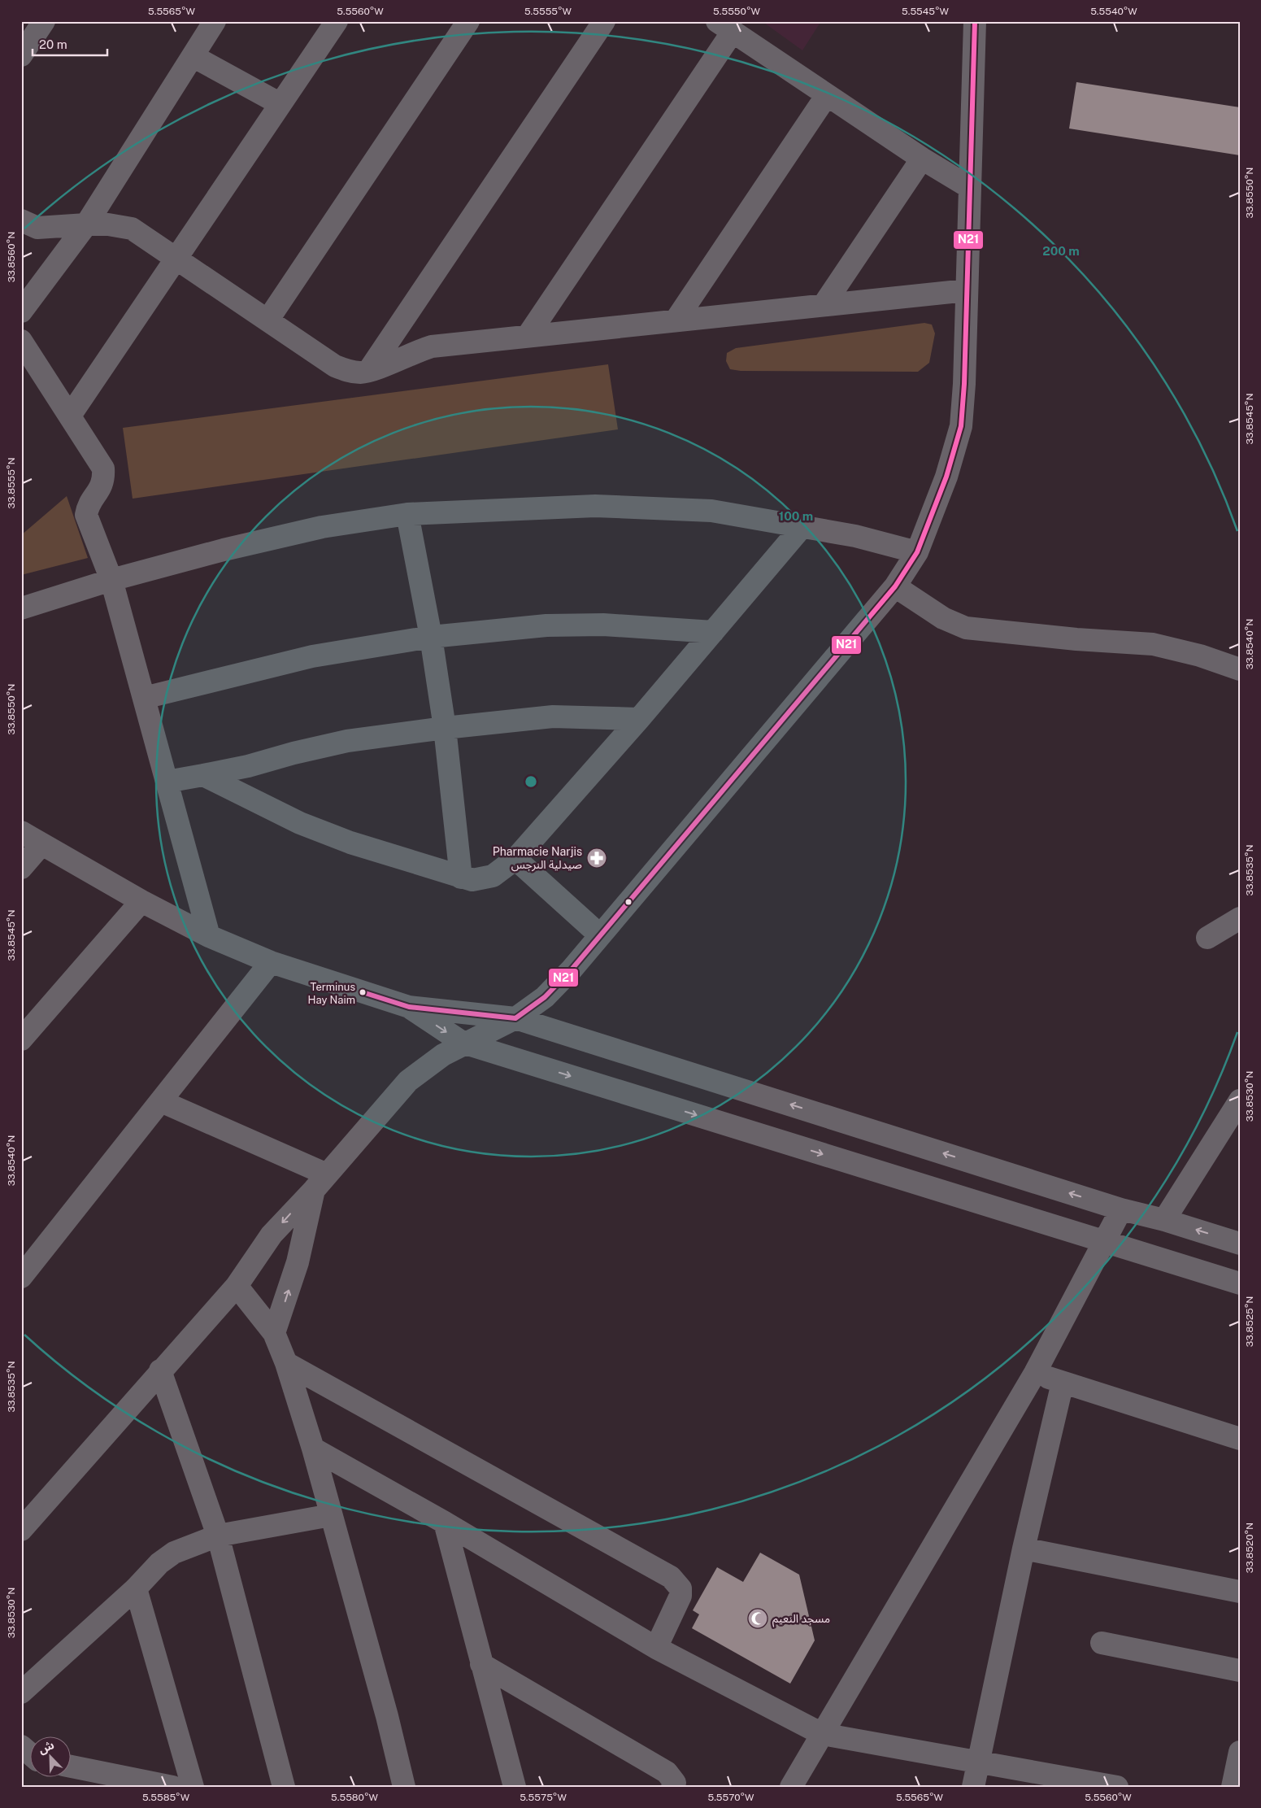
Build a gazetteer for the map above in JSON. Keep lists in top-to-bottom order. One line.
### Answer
{"places":{"pharmacy":["Pharmacie Narjis صيدلية النرجس"],"other":["Terminus Hay Naim"],"mosque":["مسجد النعيم"]},"lines":["transit line N21"],"scale_bar":"20 m","north":"top left","coordinates":["5.5565°W","5.5560°W","5.5555°W","5.5550°W","5.5545°W","5.5540°W","33.8550°N","33.8560°N","33.8545°N","33.8555°N","33.8540°N","33.8535°N","33.8530°N","33.8525°N","33.8520°N","5.5585°W","5.5580°W","5.5575°W","5.5570°W"],"rings":["200 m","100 m"]}
